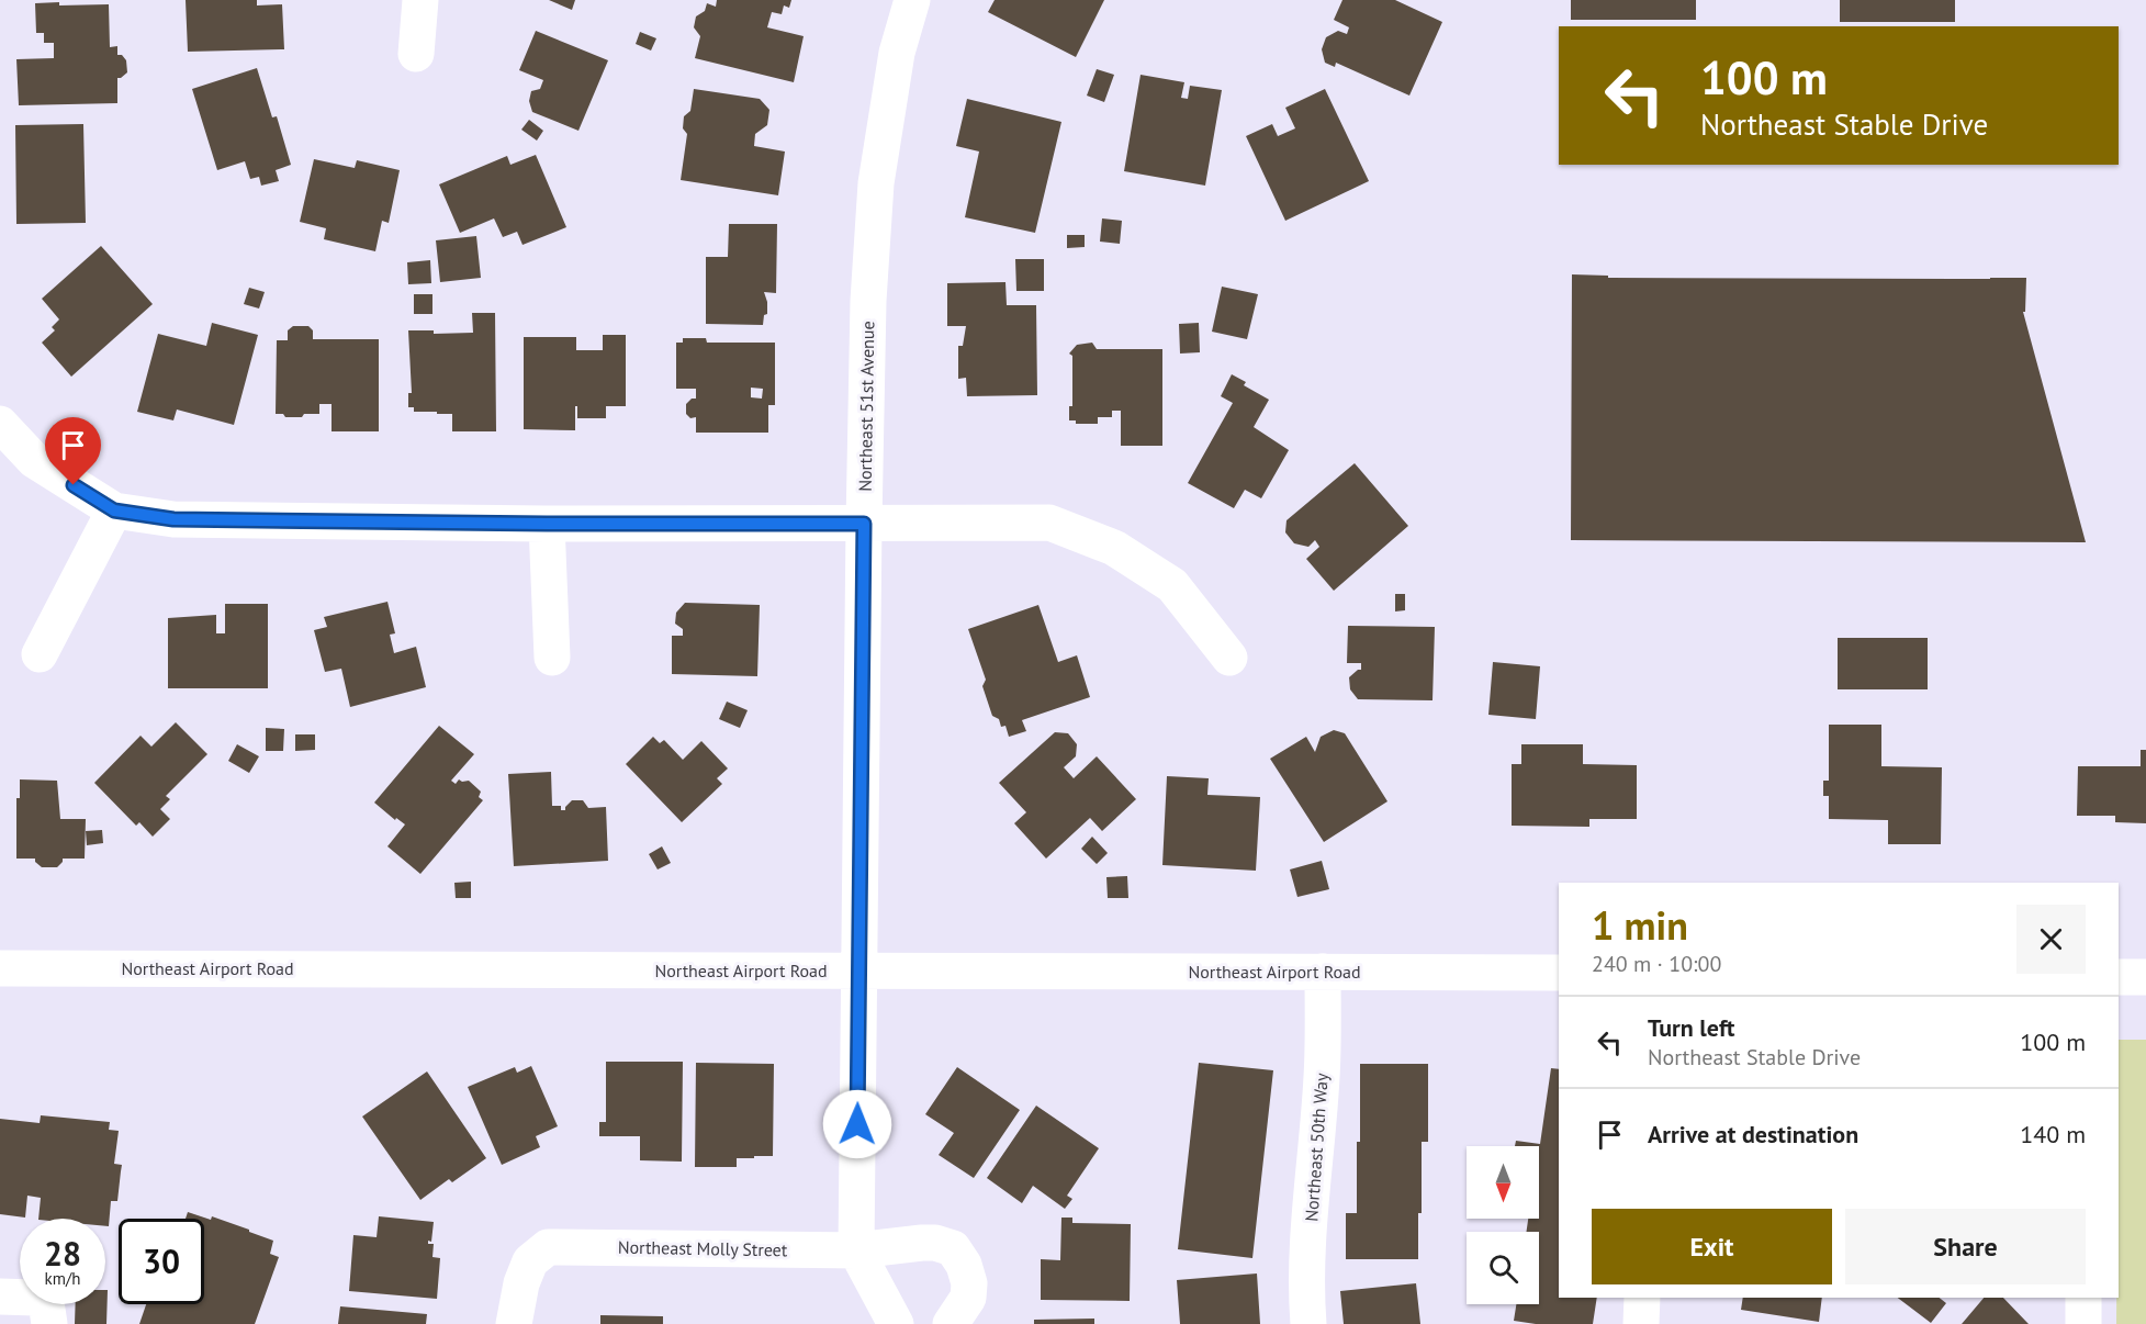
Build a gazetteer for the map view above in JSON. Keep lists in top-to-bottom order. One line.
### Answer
{"streets":{"street":["Northeast 51st Avenue","Northeast Airport Road","Northeast 50th Way","Northeast Molly Street"]},"crossings":[["Northeast 51st Avenue","Northeast Airport Road"],["Northeast 51st Avenue","Northeast Molly Street"],["Northeast Airport Road","Northeast 50th Way"]],"north":"bottom","page":{"turn":["100 m","Northeast Stable Drive"],"heading":["1 min","240 m · 10:00"],"list":[{"name":"Turn left","note":"Northeast Stable Drive","value":"100 m"},{"name":"Arrive at destination","value":"140 m"}],"buttons":["Exit","Share"],"speed":"28 km/h","limit":"30"}}
